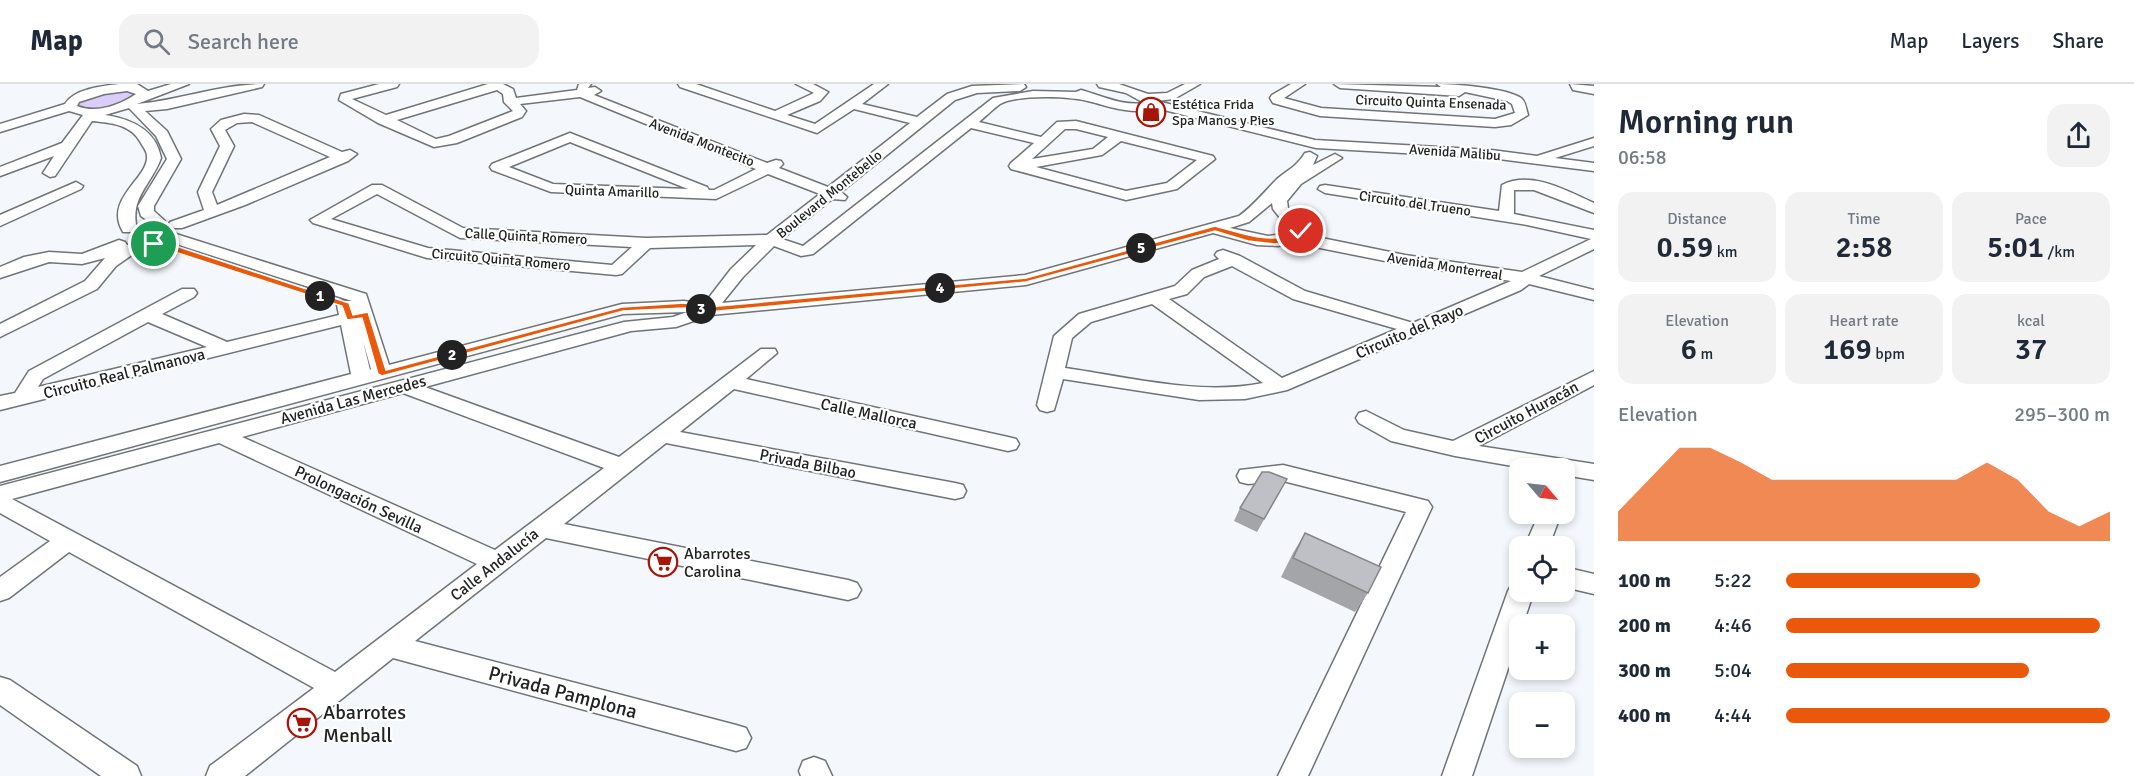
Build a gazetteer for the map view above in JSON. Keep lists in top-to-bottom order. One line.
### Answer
{"streets":{"street":["Circuito Quinta Ensenada","Avenida Montecito","Avenida Malibu","Quinta Amarillo","Boulevard Montebello","Circuito del Trueno","Calle Quinta Romero","Circuito Quinta Romero","Avenida Monterreal","Circuito del Rayo","Circuito Real Palmanova","Avenida Las Mercedes","Circuito Huracán","Calle Mallorca","Privada Bilbao","Prolongación Sevilla","Calle Andalucía","Privada Pamplona"]},"crossings":[["Avenida Montecito","Quinta Amarillo"],["Avenida Montecito","Boulevard Montebello"],["Avenida Malibu","Avenida Las Mercedes"],["Boulevard Montebello","Calle Quinta Romero"],["Calle Quinta Romero","Circuito Quinta Romero"],["Avenida Monterreal","Circuito del Rayo"],["Avenida Las Mercedes","Prolongación Sevilla"],["Calle Mallorca","Calle Andalucía"],["Privada Bilbao","Calle Andalucía"],["Prolongación Sevilla","Calle Andalucía"],["Calle Andalucía","Privada Pamplona"]],"places":{"shop":["Estética Frida Spa Manos y Pies"],"supermarket":["Abarrotes Carolina","Abarrotes Menball"]},"north":"bottom right","page":{"header":"Map","search":"Search here","nav":["Map","Layers","Share"],"heading":["Morning run","06:58"],"stats":[["Distance","0.59 km"],["Time","2:58"],["Pace","5:01 /km"],["Elevation","6 m"],["Heart rate","169 bpm"],["kcal","37"]],"pins":["5","4","1","3","2"],"chart":["Elevation","295–300 m"],"map_buttons":["+","−"],"list":[{"name":"100 m","note":"5:22"},{"name":"200 m","note":"4:46"},{"name":"300 m","note":"5:04"},{"name":"400 m","note":"4:44"}]}}
